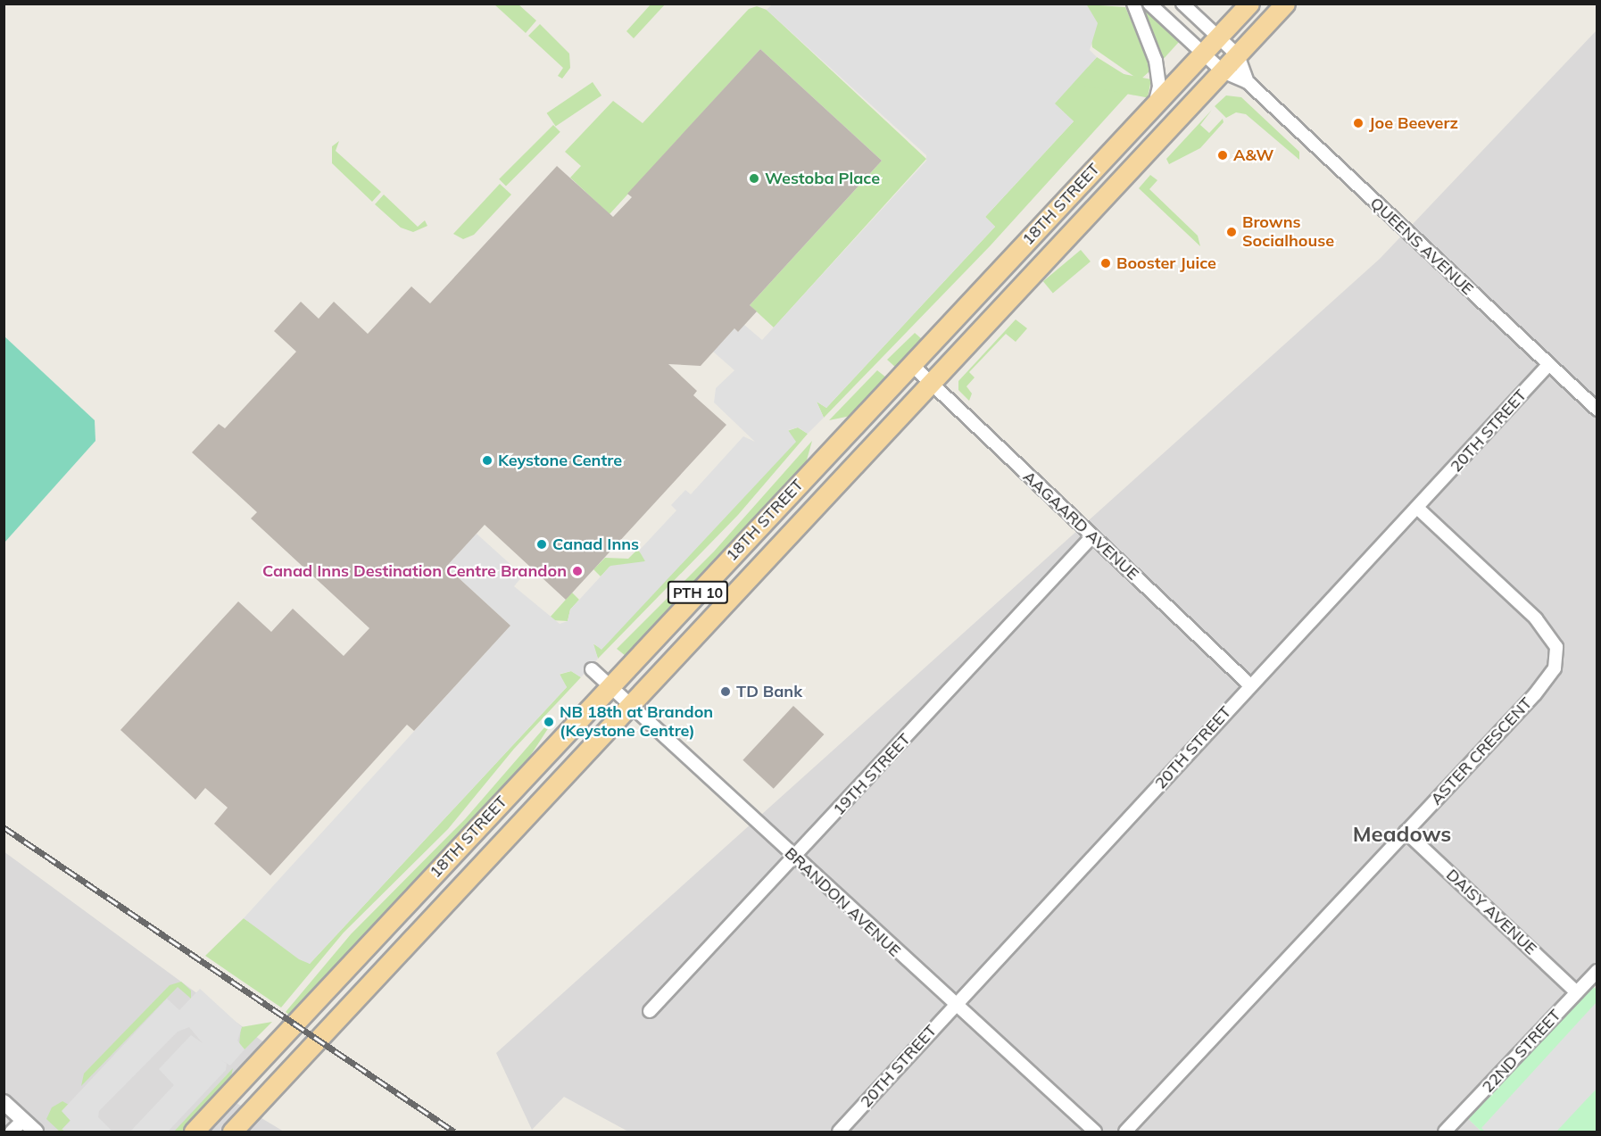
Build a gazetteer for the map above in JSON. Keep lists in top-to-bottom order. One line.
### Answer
{"streets":{"main road":["18TH STREET","PTH 10"],"street":["QUEENS AVENUE","20TH STREET","AAGAARD AVENUE","ASTER CRESCENT","19TH STREET","BRANDON AVENUE","DAISY AVENUE","22ND STREET"]},"crossings":[["18TH STREET","AAGAARD AVENUE"],["18TH STREET","BRANDON AVENUE"],["QUEENS AVENUE","20TH STREET"],["20TH STREET","AAGAARD AVENUE"],["20TH STREET","ASTER CRESCENT"],["20TH STREET","BRANDON AVENUE"],["AAGAARD AVENUE","19TH STREET"],["ASTER CRESCENT","DAISY AVENUE"],["19TH STREET","BRANDON AVENUE"],["DAISY AVENUE","22ND STREET"]],"districts":["Meadows"],"places":["Joe Beeverz","A&W","Westoba Place","Browns Socialhouse","Booster Juice","Keystone Centre","Canad Inns","Canad Inns Destination Centre Brandon","TD Bank","NB 18th at Brandon (Keystone Centre)"]}
